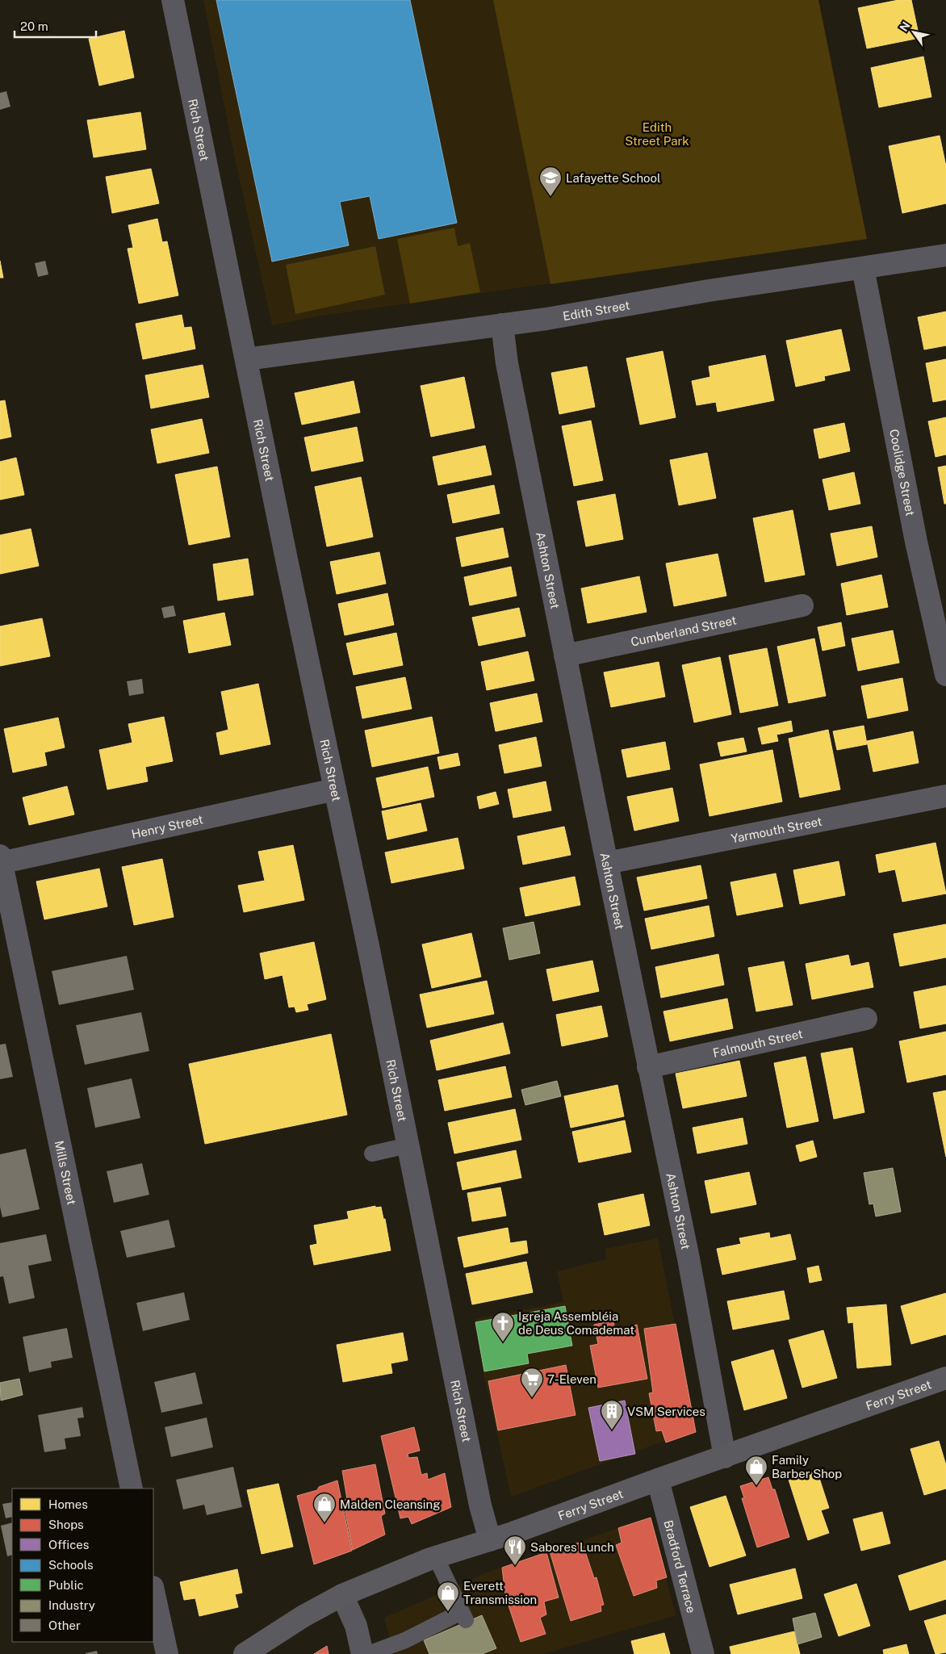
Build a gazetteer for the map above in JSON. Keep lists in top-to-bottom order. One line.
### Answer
{"streets":{"main road":["Ferry Street"],"street":["Rich Street","Edith Street","Coolidge Street","Ashton Street","Cumberland Street","Henry Street","Yarmouth Street","Falmouth Street","Mills Street","Bradford Terrace"]},"crossings":[["Rich Street","Edith Street"],["Rich Street","Henry Street"],["Rich Street","Ferry Street"],["Edith Street","Coolidge Street"],["Edith Street","Ashton Street"],["Ashton Street","Cumberland Street"],["Ashton Street","Yarmouth Street"],["Ashton Street","Falmouth Street"],["Ashton Street","Ferry Street"],["Henry Street","Mills Street"],["Ferry Street","Bradford Terrace"]],"parks":["Edith Street Park"],"places":{"school or university":["Lafayette School"],"church":["Igreja Assembléia de Deus Comademat"],"supermarket":["7-Eleven"],"building":["VSM Services"],"shop":["Family Barber Shop","Malden Cleansing","Everett Transmission"],"restaurant":["Sabores Lunch"]},"legend":["Homes","Shops","Offices","Schools","Public","Industry","Other"],"scale_bar":"20 m","north":"top left"}
